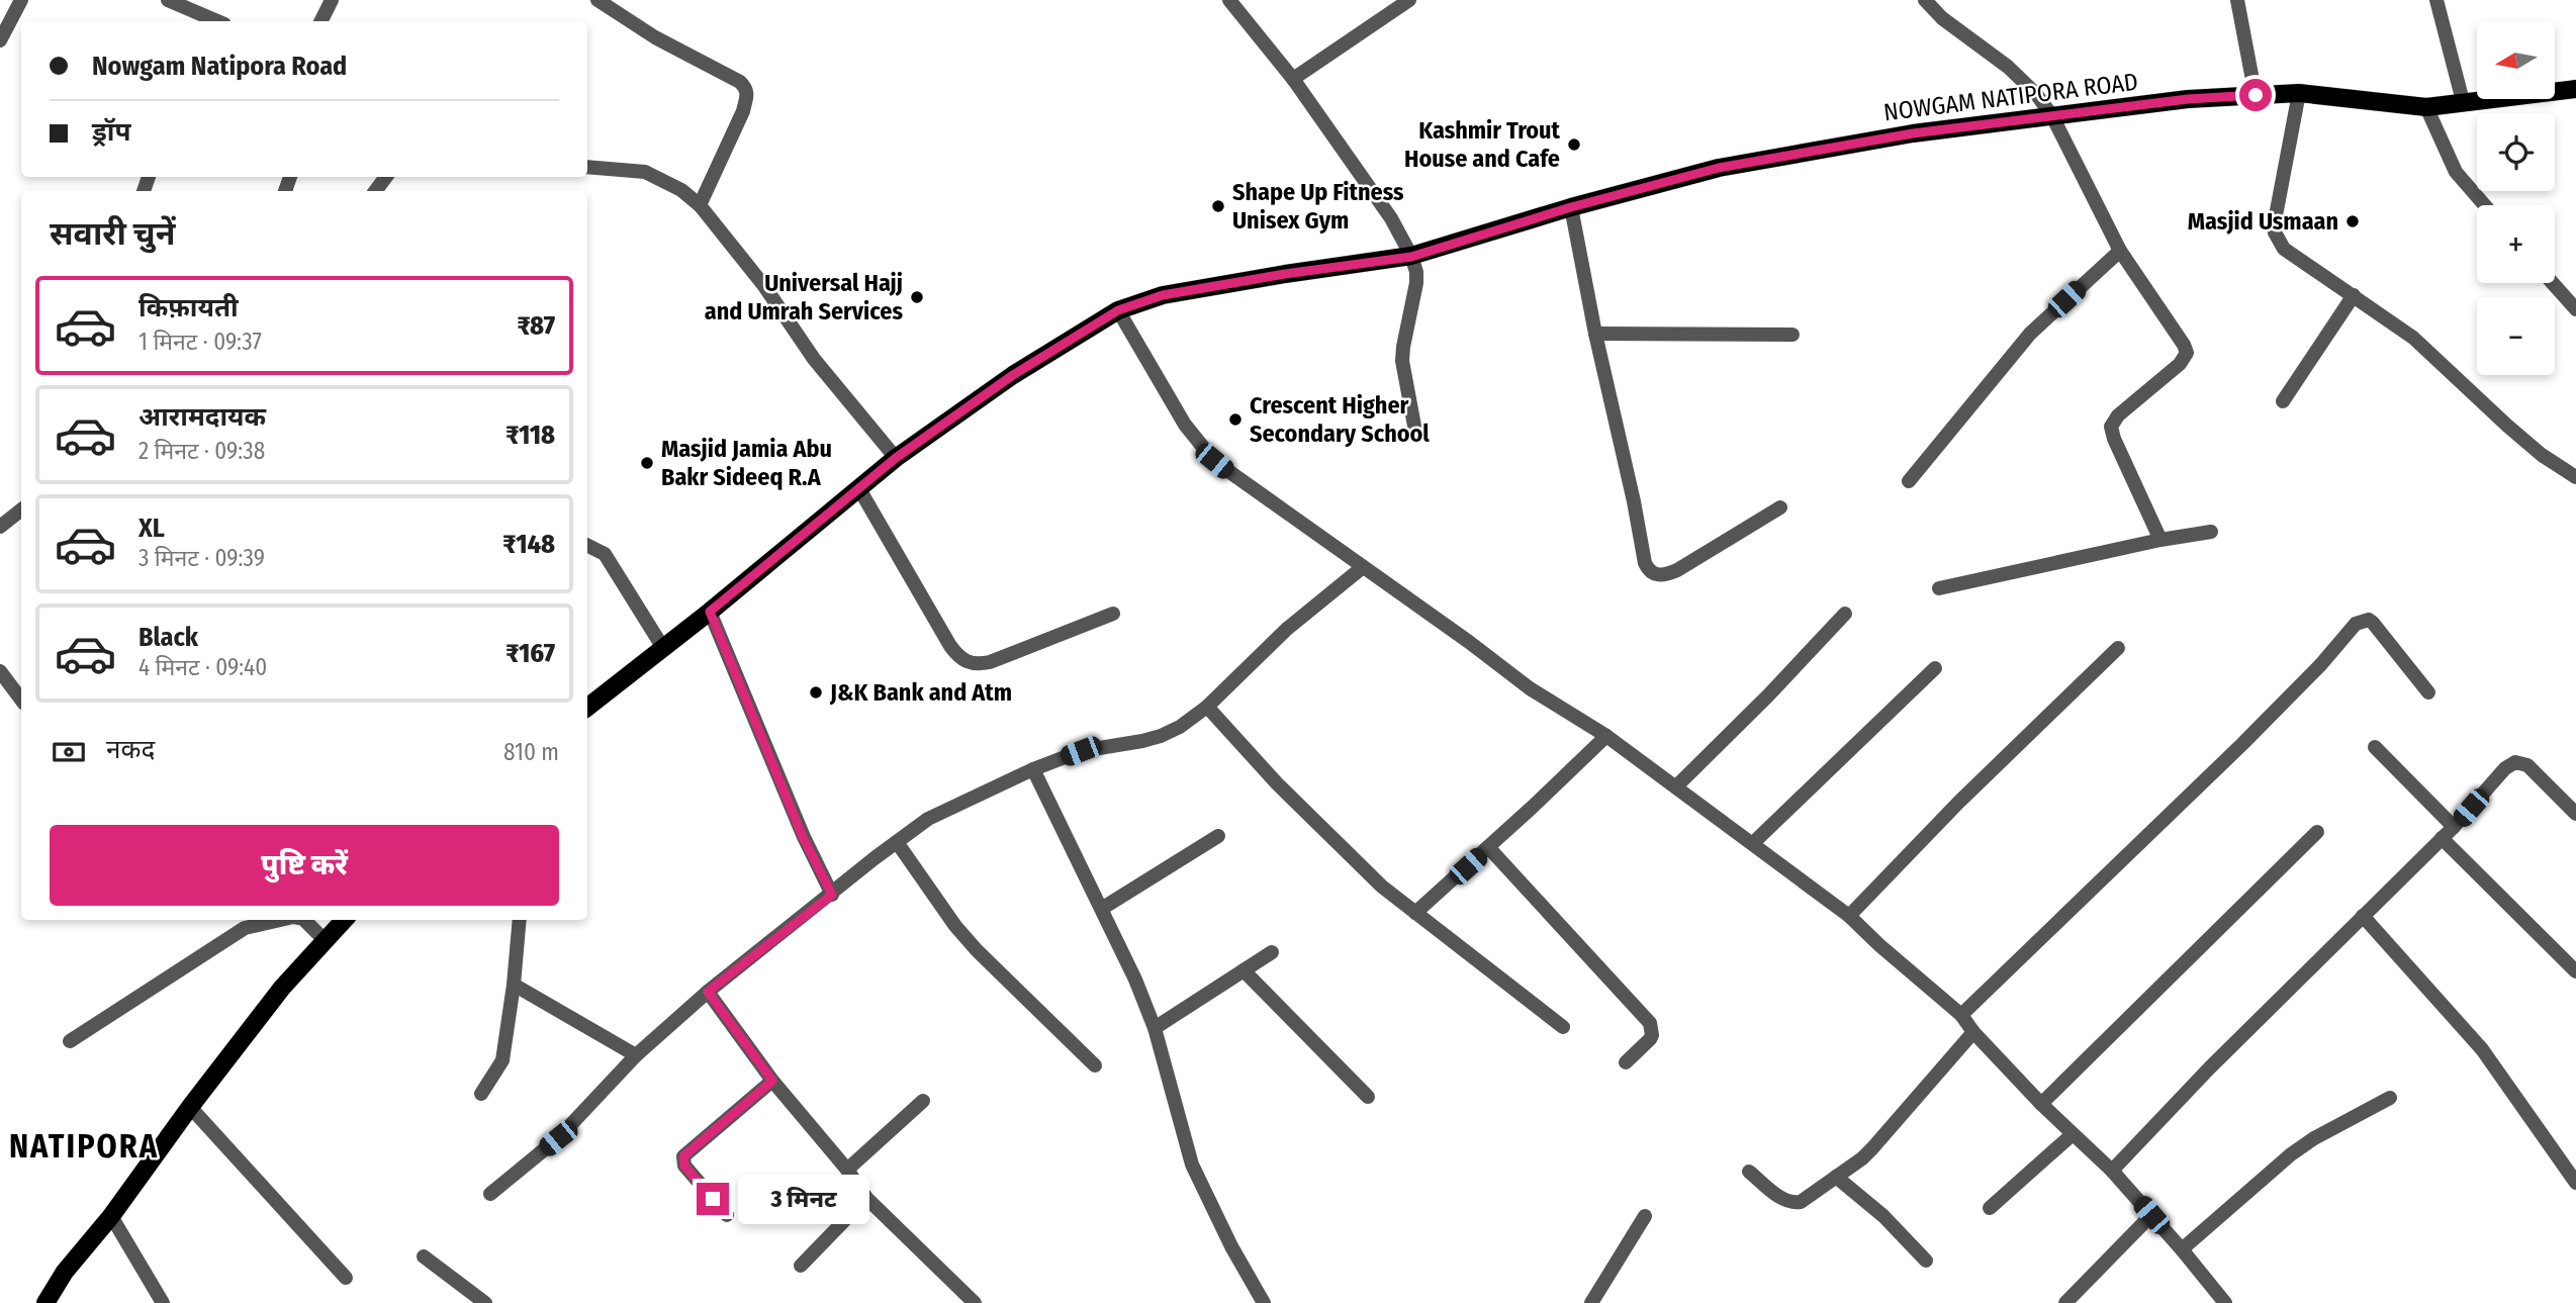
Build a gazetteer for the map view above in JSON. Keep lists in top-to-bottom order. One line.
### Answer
{"streets":{"main road":["NOWGAM NATIPORA ROAD"]},"districts":["NATIPORA"],"places":["Kashmir Trout House and Cafe","Shape Up Fitness Unisex Gym","Masjid Usmaan","Universal Hajj and Umrah Services","Crescent Higher Secondary School","Masjid Jamia Abu Bakr Sideeq R.A","J&K Bank and Atm"],"north":"left","page":{"map_buttons":["+","−"],"banner":["Nowgam Natipora Road","ड्रॉप"],"heading":"सवारी चुनें","list":[{"name":"किफ़ायती","note":"1 मिनट · 09:37","value":"₹87"},{"name":"आरामदायक","note":"2 मिनट · 09:38","value":"₹118"},{"name":"XL","note":"3 मिनट · 09:39","value":"₹148"},{"name":"Black","note":"4 मिनट · 09:40","value":"₹167"}],"pay":["नकद","810 m"],"buttons":"पुष्टि करें","bubble":"3 मिनट"}}
